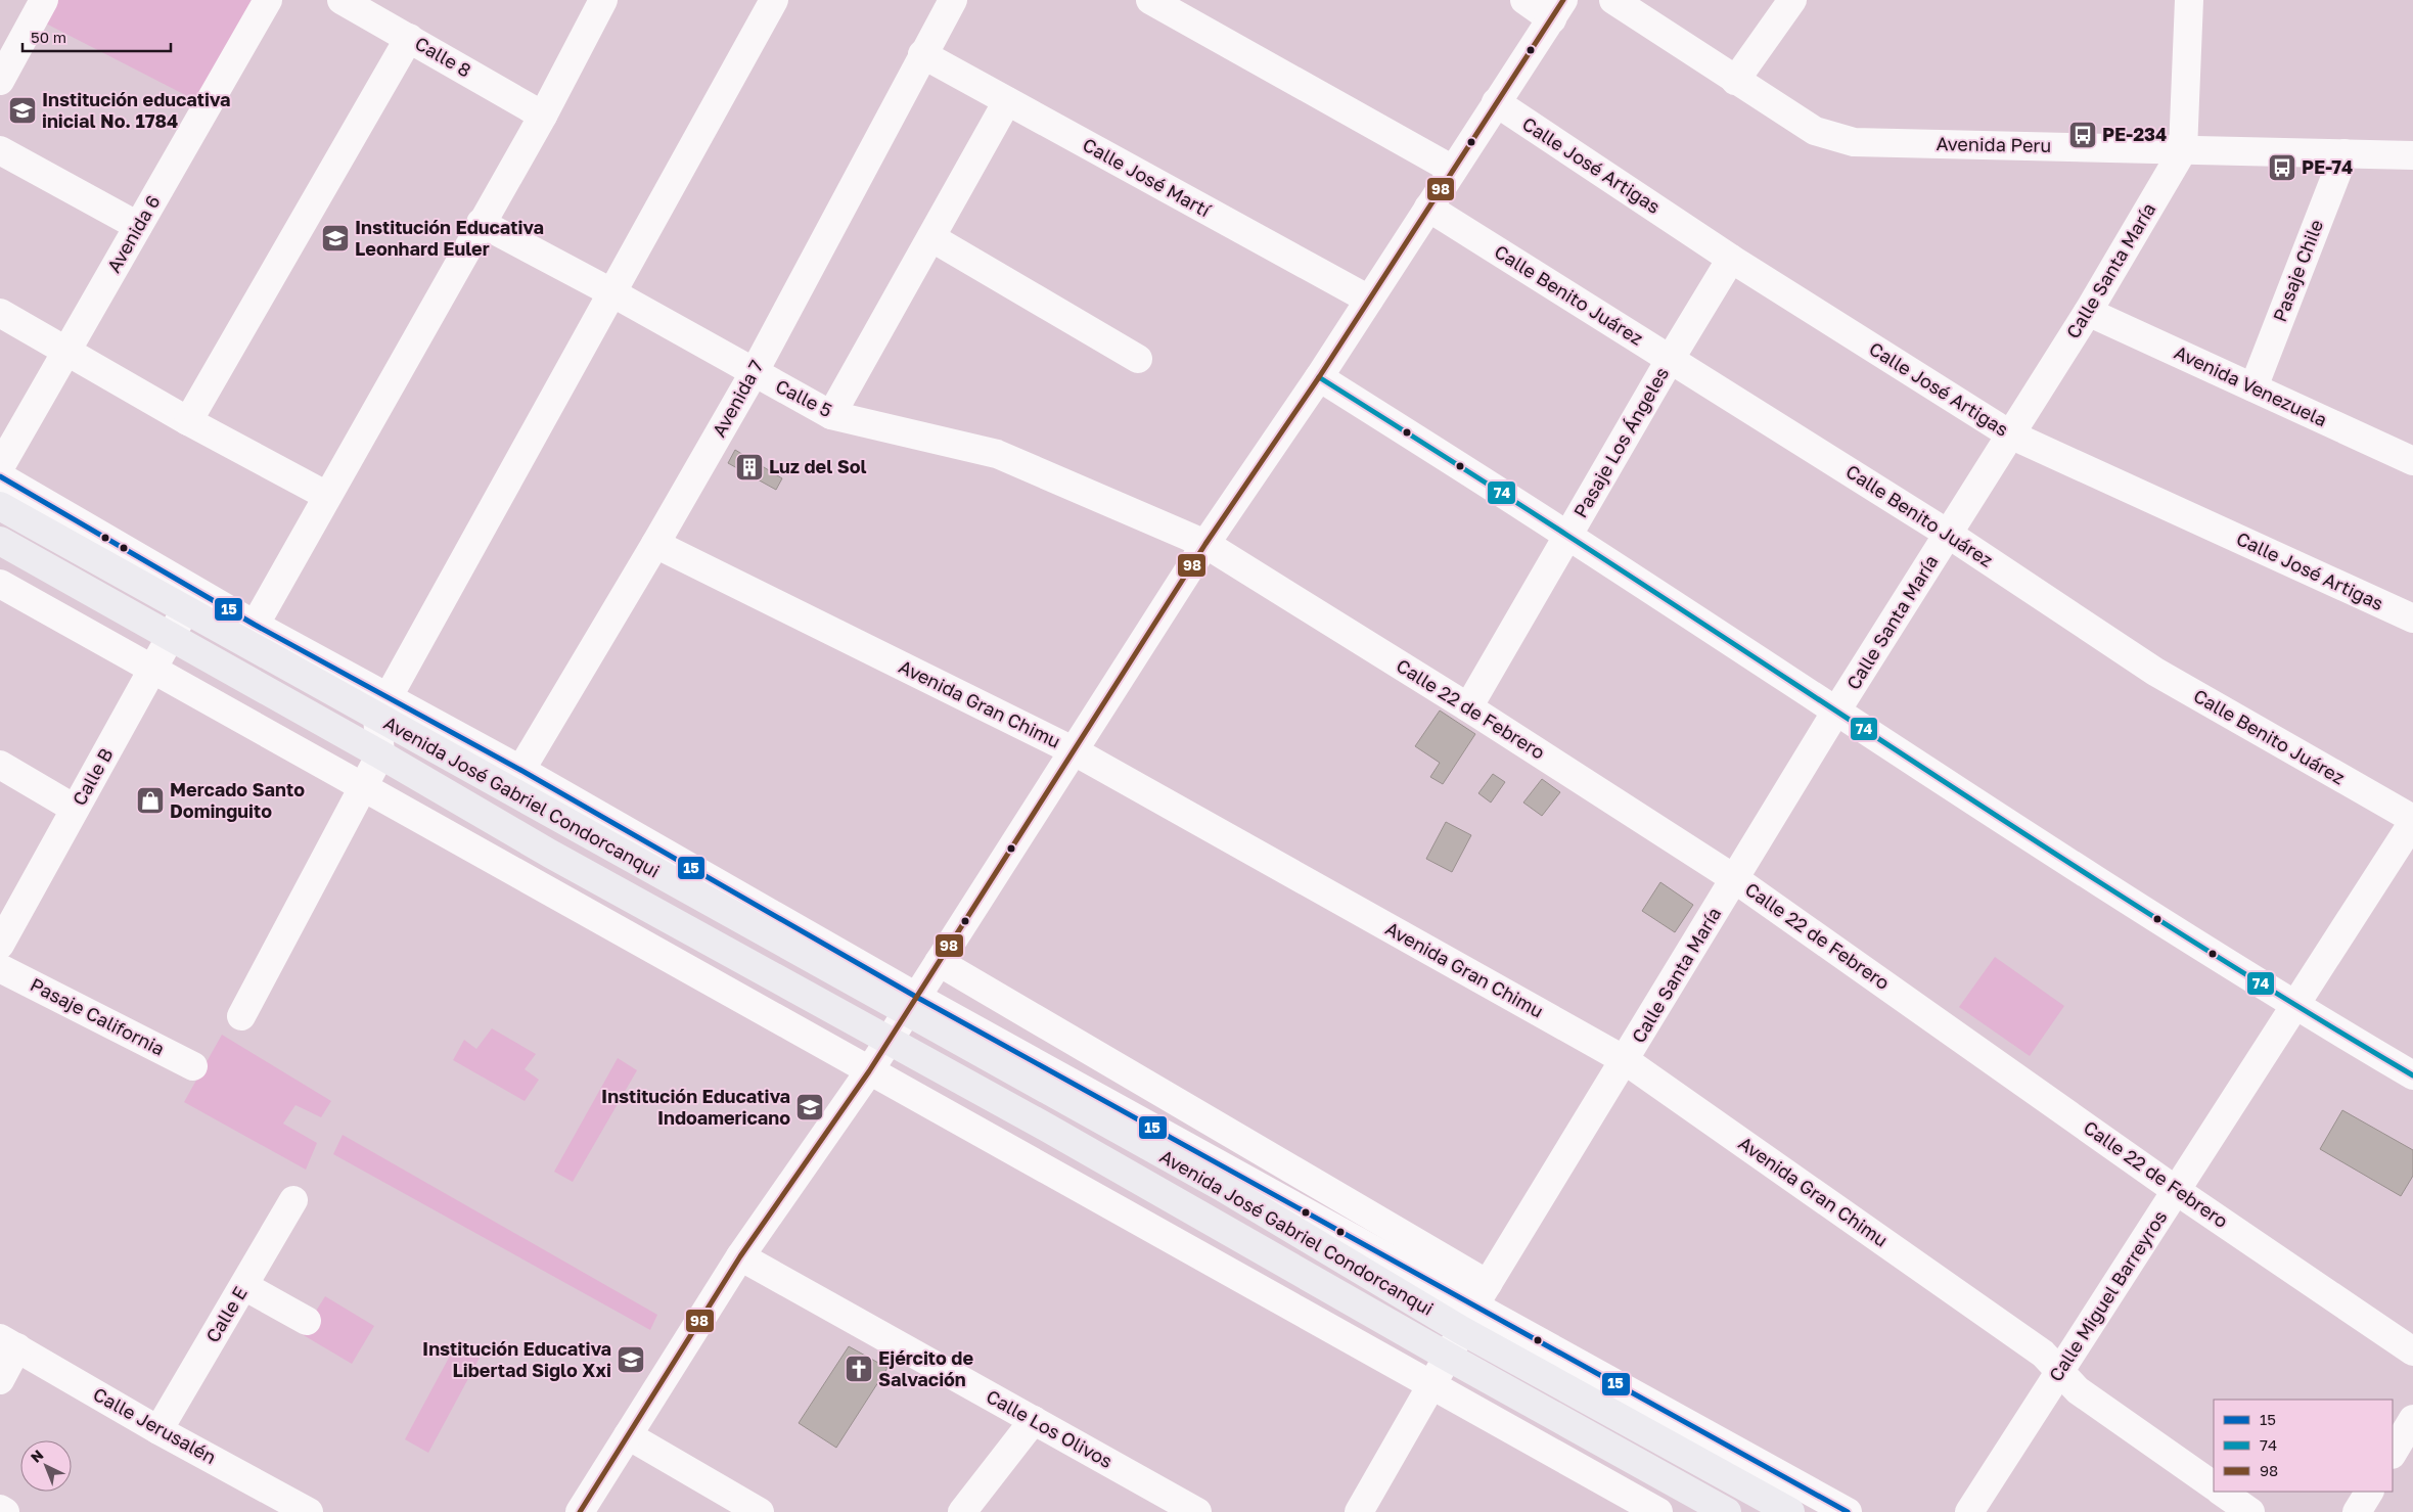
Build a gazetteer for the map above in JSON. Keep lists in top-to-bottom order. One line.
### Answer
{"streets":{"highway":["Avenida José Gabriel Condorcanqui"],"street":["Calle 8","Avenida Peru","Calle José Artigas","Calle José Martí","Avenida 6","Calle Santa María","Pasaje Chile","Calle Benito Juárez","Avenida Venezuela","Avenida 7","Calle 5","Pasaje Los Ángeles","Avenida Gran Chimu","Calle 22 de Febrero","Calle B","Pasaje California","Calle Miguel Barreyros","Calle E","Calle Jerusalén","Calle Los Olivos"]},"crossings":[["Avenida Peru","Calle Santa María"],["Avenida Peru","Pasaje Chile"],["Calle José Artigas","Calle Santa María"],["Calle José Artigas","Pasaje Los Ángeles"],["Calle José Martí","Avenida 7"],["Calle Santa María","Calle Benito Juárez"],["Calle Santa María","Avenida Venezuela"],["Calle Santa María","Avenida Gran Chimu"],["Calle Santa María","Calle 22 de Febrero"],["Calle Santa María","Avenida José Gabriel Condorcanqui"],["Pasaje Chile","Avenida Venezuela"],["Calle Benito Juárez","Pasaje Los Ángeles"],["Calle Benito Juárez","Calle Miguel Barreyros"],["Avenida 7","Calle 5"],["Avenida 7","Avenida Gran Chimu"],["Avenida 7","Avenida José Gabriel Condorcanqui"],["Calle 5","Calle 22 de Febrero"],["Pasaje Los Ángeles","Calle 22 de Febrero"],["Avenida Gran Chimu","Calle Miguel Barreyros"],["Calle 22 de Febrero","Calle Miguel Barreyros"],["Calle B","Avenida José Gabriel Condorcanqui"],["Calle E","Calle Jerusalén"]],"places":{"school or university":["Institución educativa inicial No. 1784","Institución Educativa Leonhard Euler","Institución Educativa Indoamericano","Institución Educativa Libertad Siglo Xxi"],"bus stop":["PE-234","PE-74"],"building":["Luz del Sol"],"shop":["Mercado Santo Dominguito"],"church":["Ejército de Salvación"]},"lines":["transit line 98","transit line 74","transit line 15"],"legend":["15","74","98"],"scale_bar":"50 m","north":"top left"}
